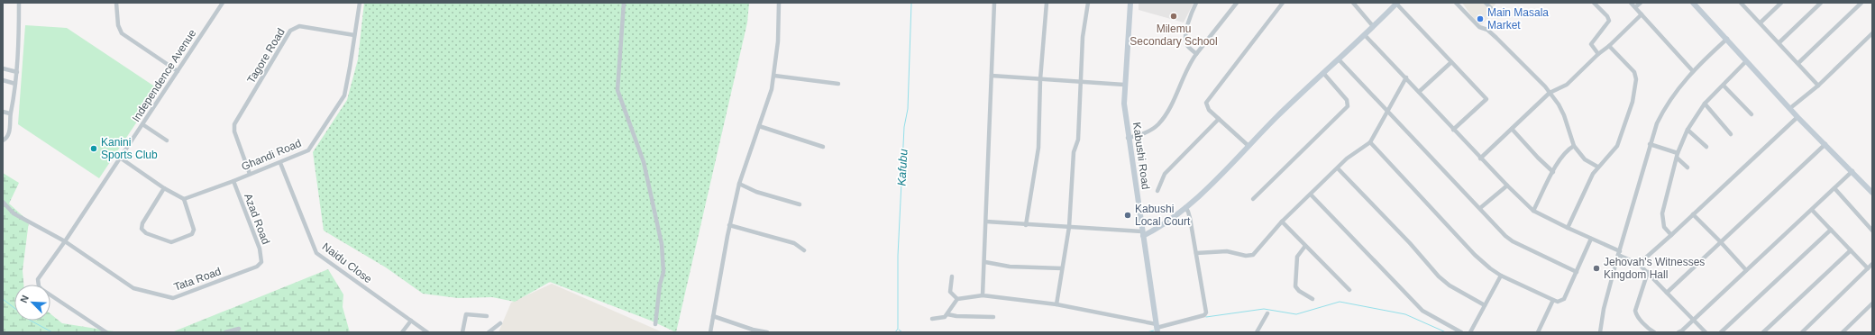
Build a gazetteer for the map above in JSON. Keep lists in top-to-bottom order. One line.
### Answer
{"streets":{"street":["Tagore Road","Independence Avenue","Ghandi Road","Kabushi Road","Azad Road","Naidu Close","Tata Road"]},"crossings":[["Tagore Road","Ghandi Road"],["Independence Avenue","Tata Road"],["Ghandi Road","Azad Road"],["Ghandi Road","Naidu Close"],["Azad Road","Tata Road"]],"water":["Kafubu"],"places":["Milemu Secondary School","Main Masala Market","Kanini Sports Club","Kabushi Local Court","Jehovah's Witnesses Kingdom Hall"],"north":"top left"}
